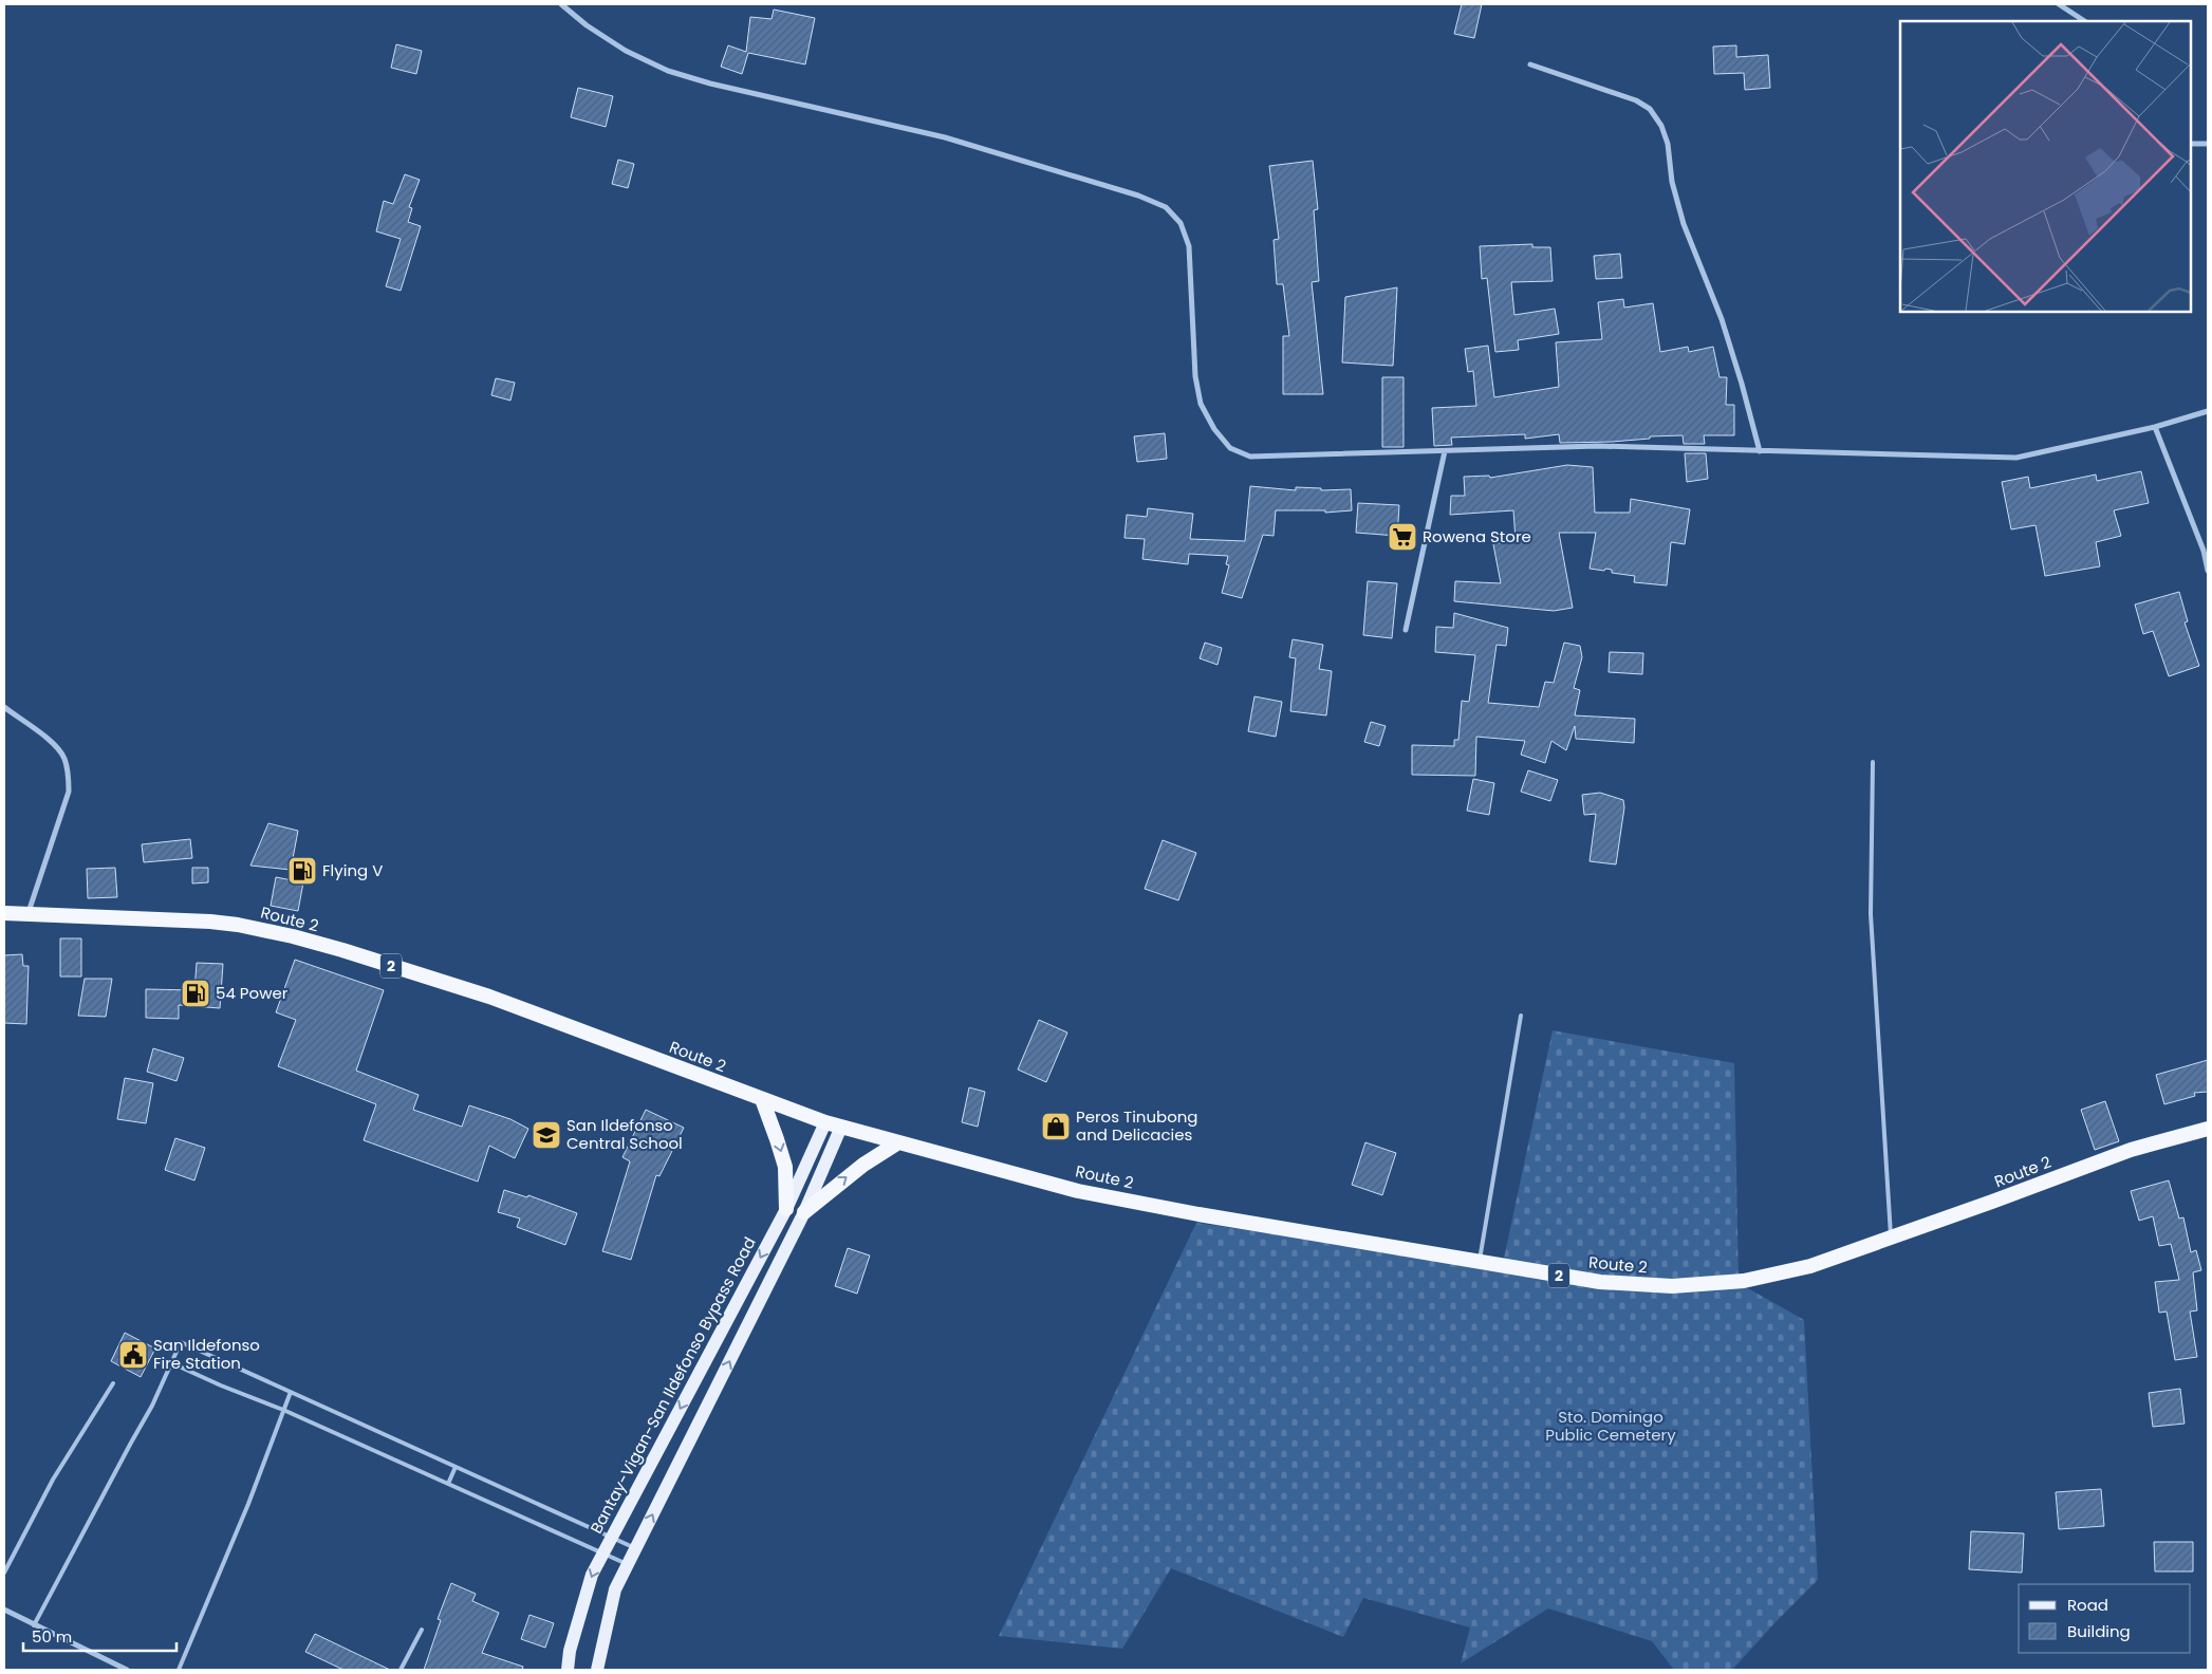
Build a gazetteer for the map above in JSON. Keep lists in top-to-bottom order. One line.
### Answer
{"streets":{"highway":["Route 2","2"],"main road":["Bantay-Vigan-San Ildefonso Bypass Road"]},"crossings":[["Route 2","Bantay-Vigan-San Ildefonso Bypass Road"]],"parks":["Sto. Domingo Public Cemetery"],"places":{"supermarket":["Rowena Store"],"fuel station":["Flying V","54 Power"],"shop":["Peros Tinubong and Delicacies"],"school or university":["San Ildefonso Central School"],"public building":["San Ildefonso Fire Station"]},"legend":["Road","Building"],"scale_bar":"50 m"}
